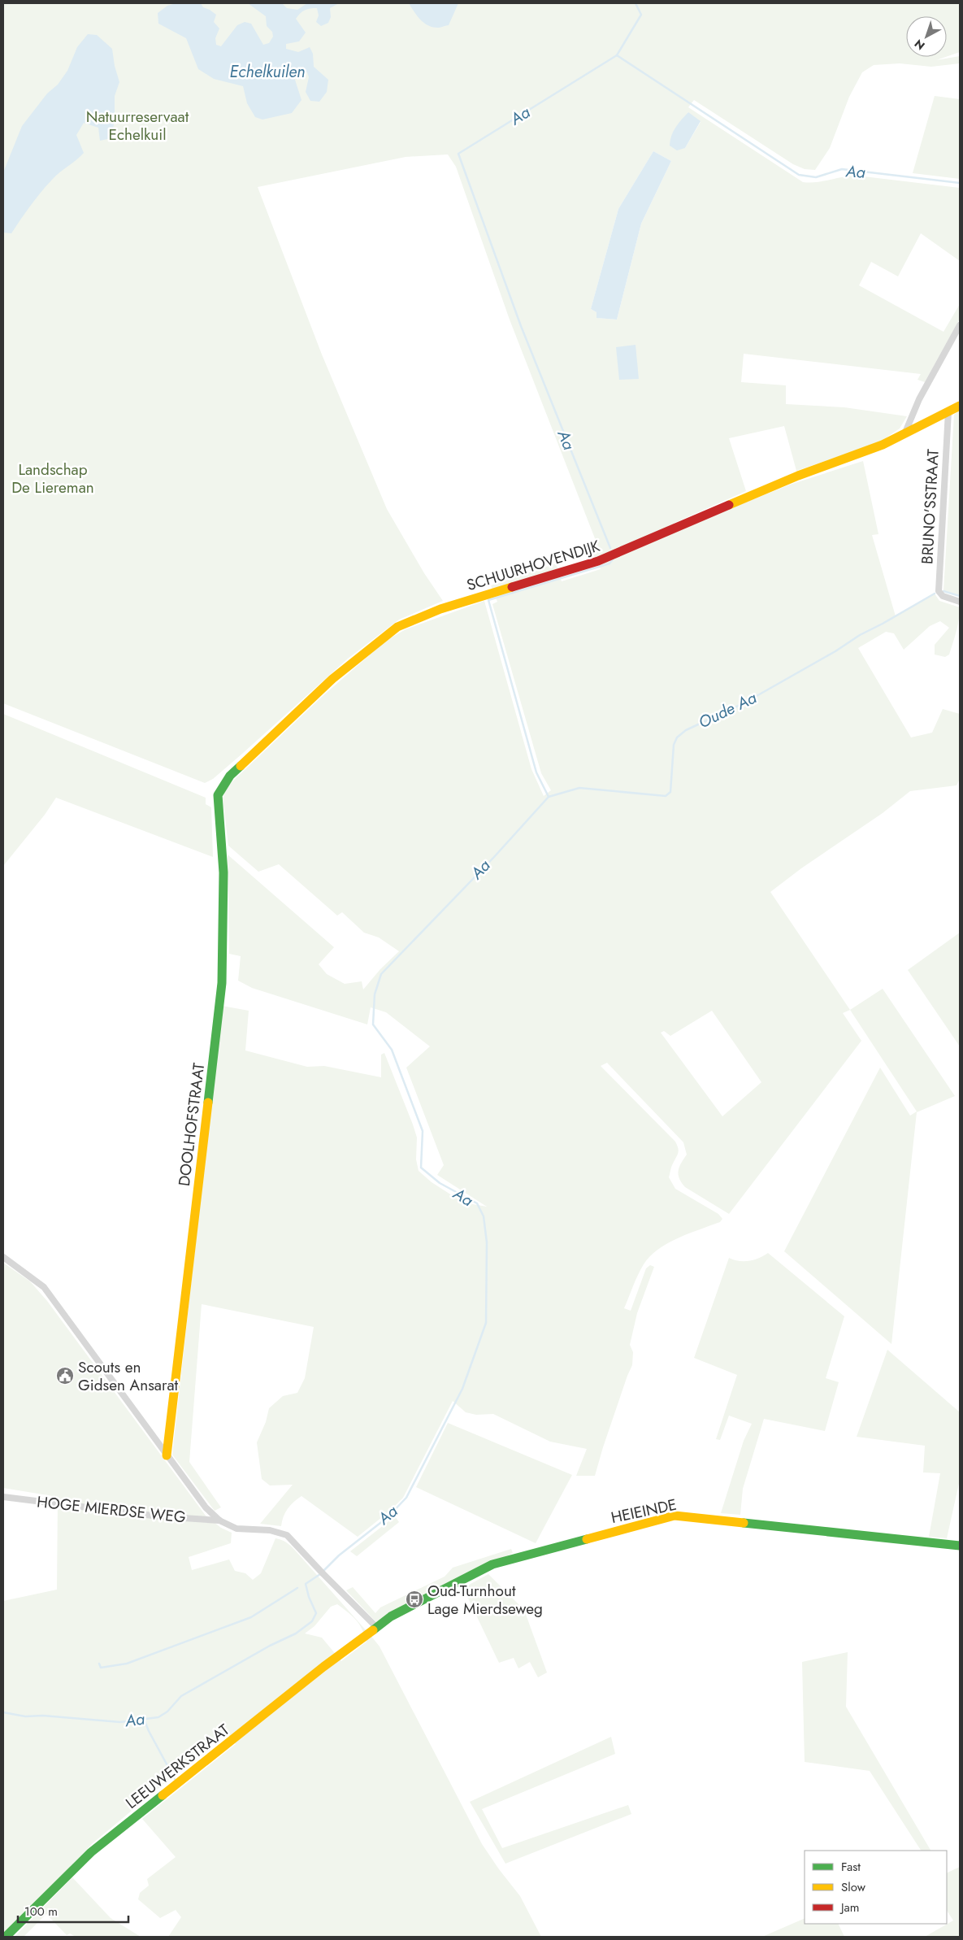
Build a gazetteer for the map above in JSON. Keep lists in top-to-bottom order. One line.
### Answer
{"streets":{"street":["BRUNO'SSTRAAT","SCHUURHOVENDIJK","DOOLHOFSTRAAT","HOGE MIERDSE WEG","HEIEINDE","LEEUWERKSTRAAT"]},"crossings":[["BRUNO'SSTRAAT","SCHUURHOVENDIJK"],["SCHUURHOVENDIJK","DOOLHOFSTRAAT"],["HEIEINDE","LEEUWERKSTRAAT"]],"water":["Echelkuilen","Aa","Oude Aa"],"parks":["Natuurreservaat Echelkuil","Landschap De Liereman"],"places":{"public building":["Scouts en Gidsen Ansarat"],"bus stop":["Oud-Turnhout Lage Mierdseweg"]},"legend":["Fast","Slow","Jam"],"scale_bar":"100 m","north":"bottom left"}
